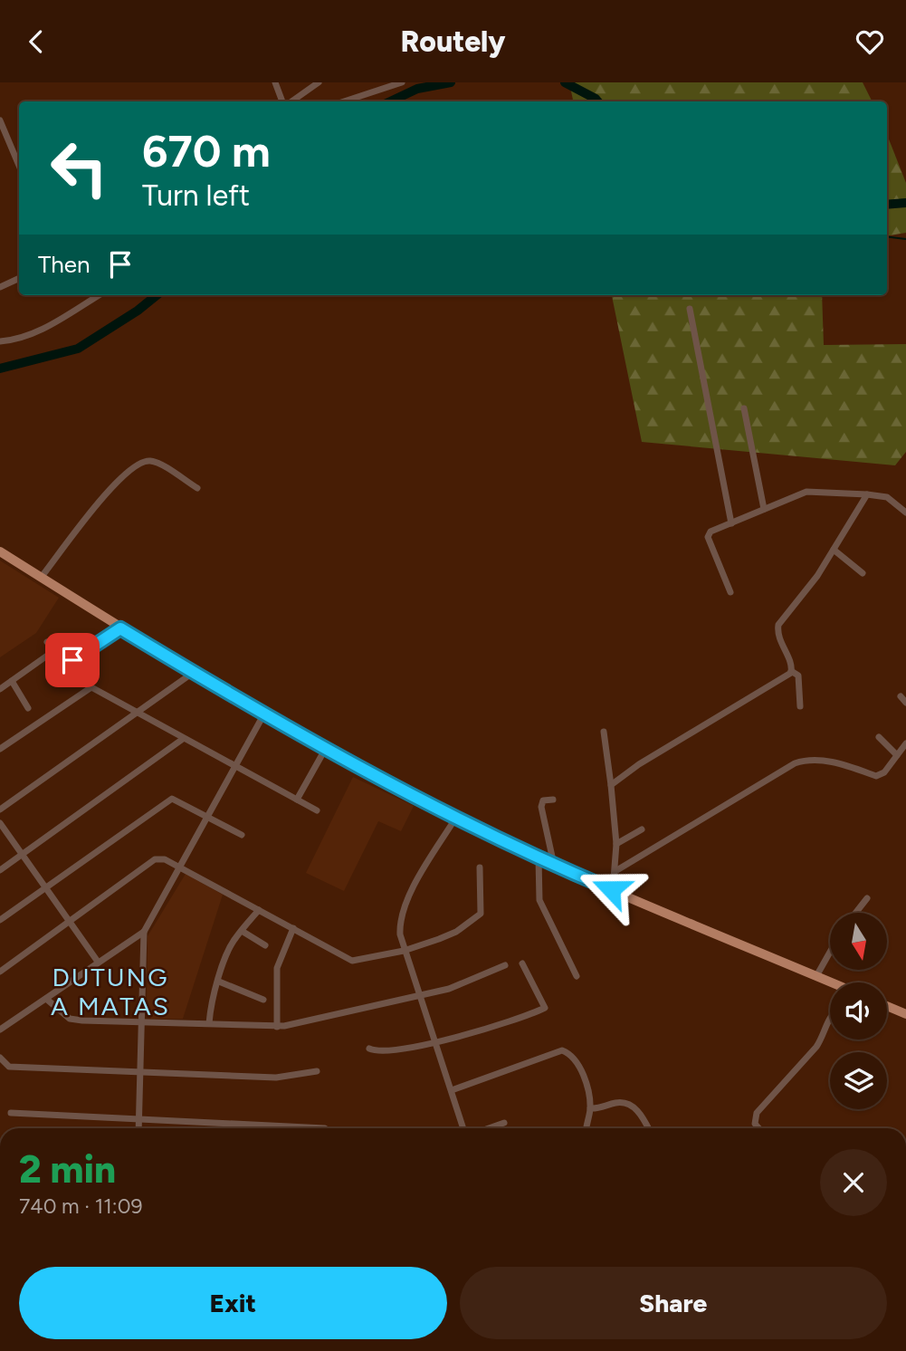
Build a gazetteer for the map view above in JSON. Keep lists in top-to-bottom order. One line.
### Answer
{"districts":["DUTUNG A MATAS"],"north":"bottom","page":{"header":"Routely","turn":["670 m","Turn left"],"then":"Then","heading":["2 min","740 m · 11:09"],"buttons":["Exit","Share"]}}
